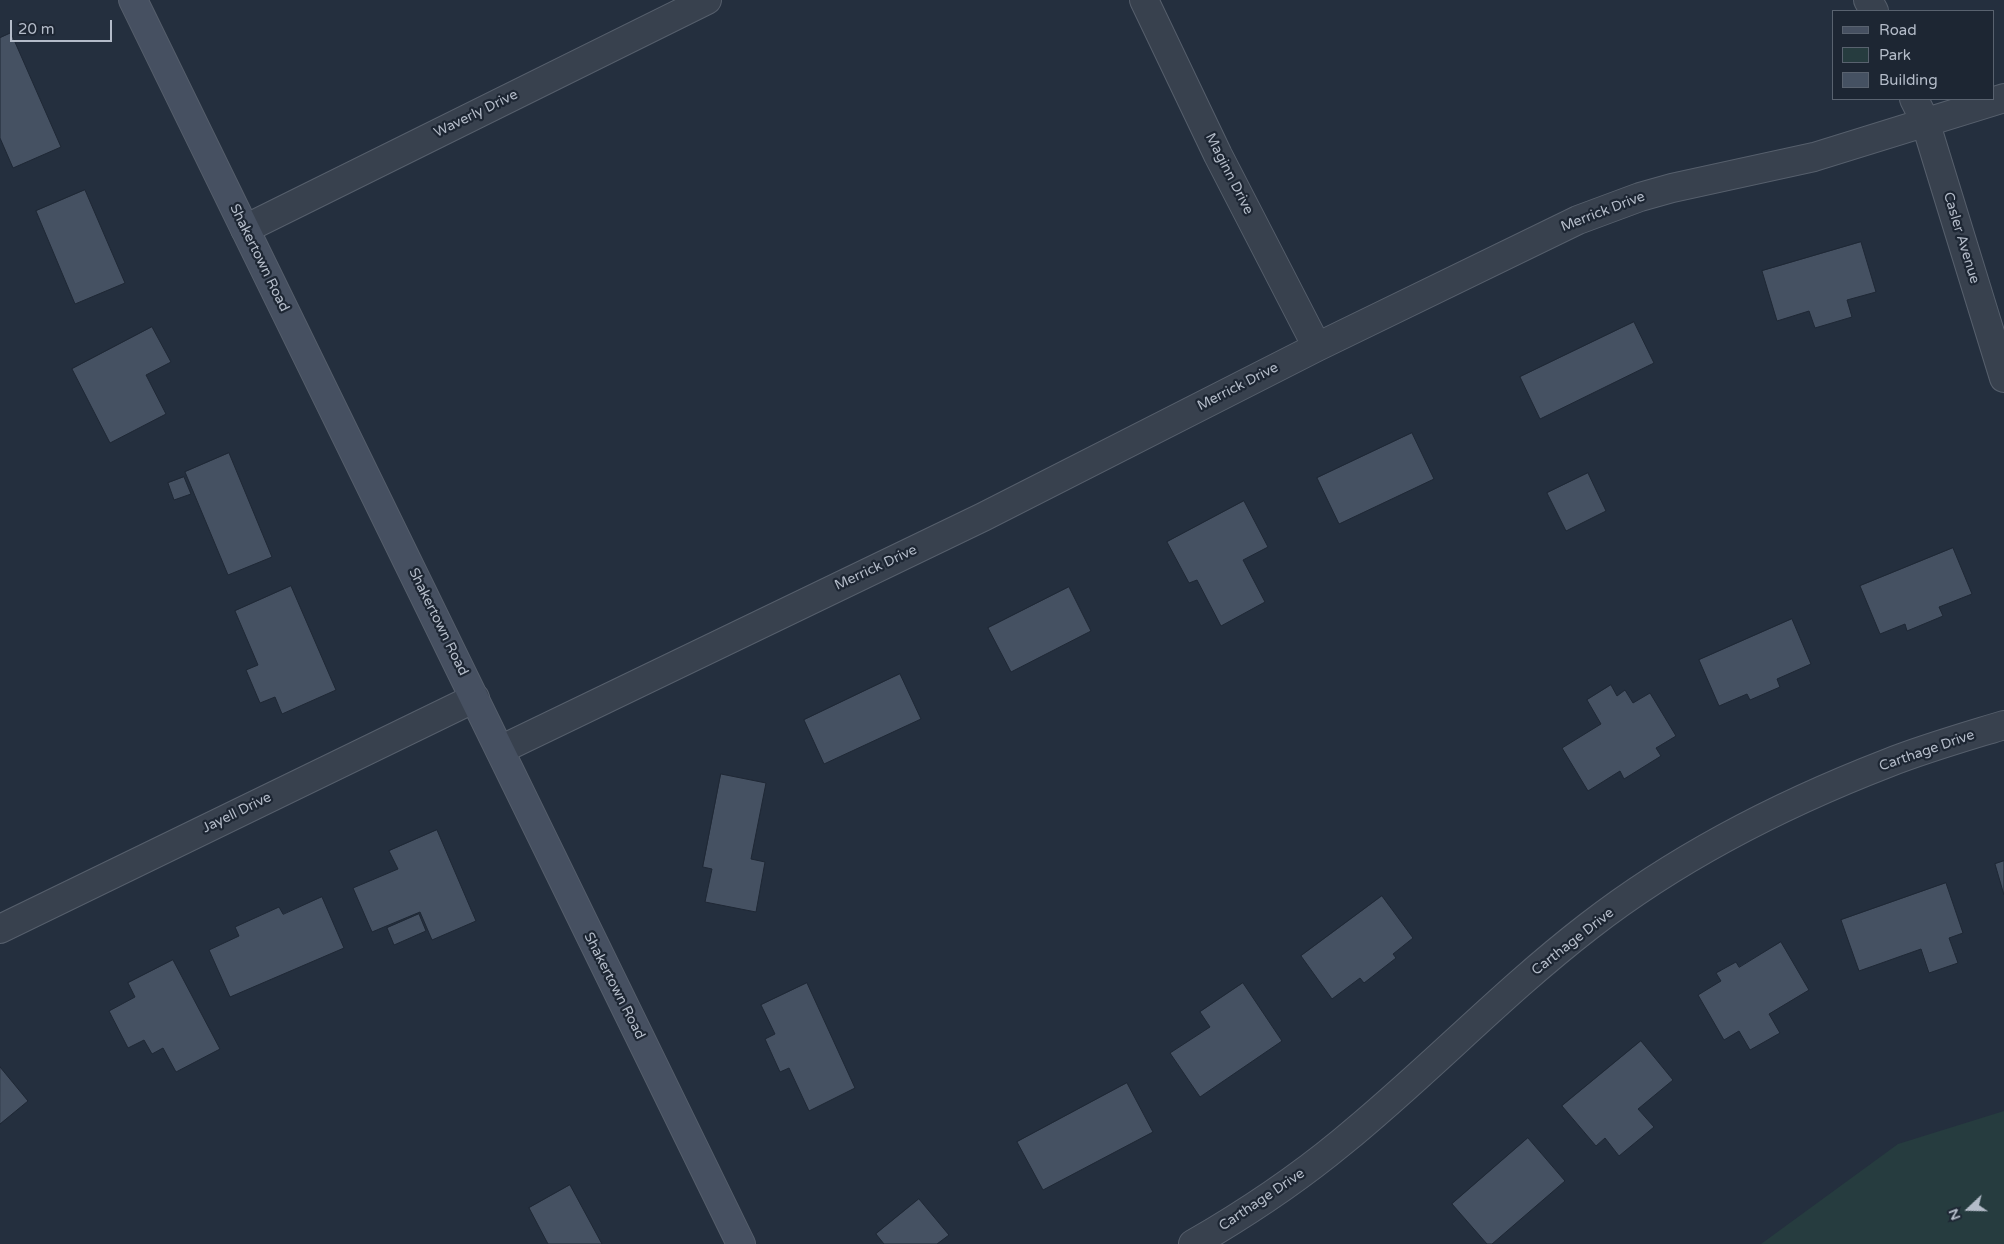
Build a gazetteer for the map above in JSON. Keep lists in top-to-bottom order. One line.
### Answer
{"streets":{"street":["Waverly Drive","Maginn Drive","Merrick Drive","Casler Avenue","Shakertown Road","Carthage Drive","Jayell Drive"]},"crossings":[["Waverly Drive","Shakertown Road"],["Maginn Drive","Merrick Drive"],["Merrick Drive","Casler Avenue"],["Merrick Drive","Shakertown Road"],["Shakertown Road","Jayell Drive"]],"legend":["Road","Park","Building"],"scale_bar":"20 m","north":"left"}
